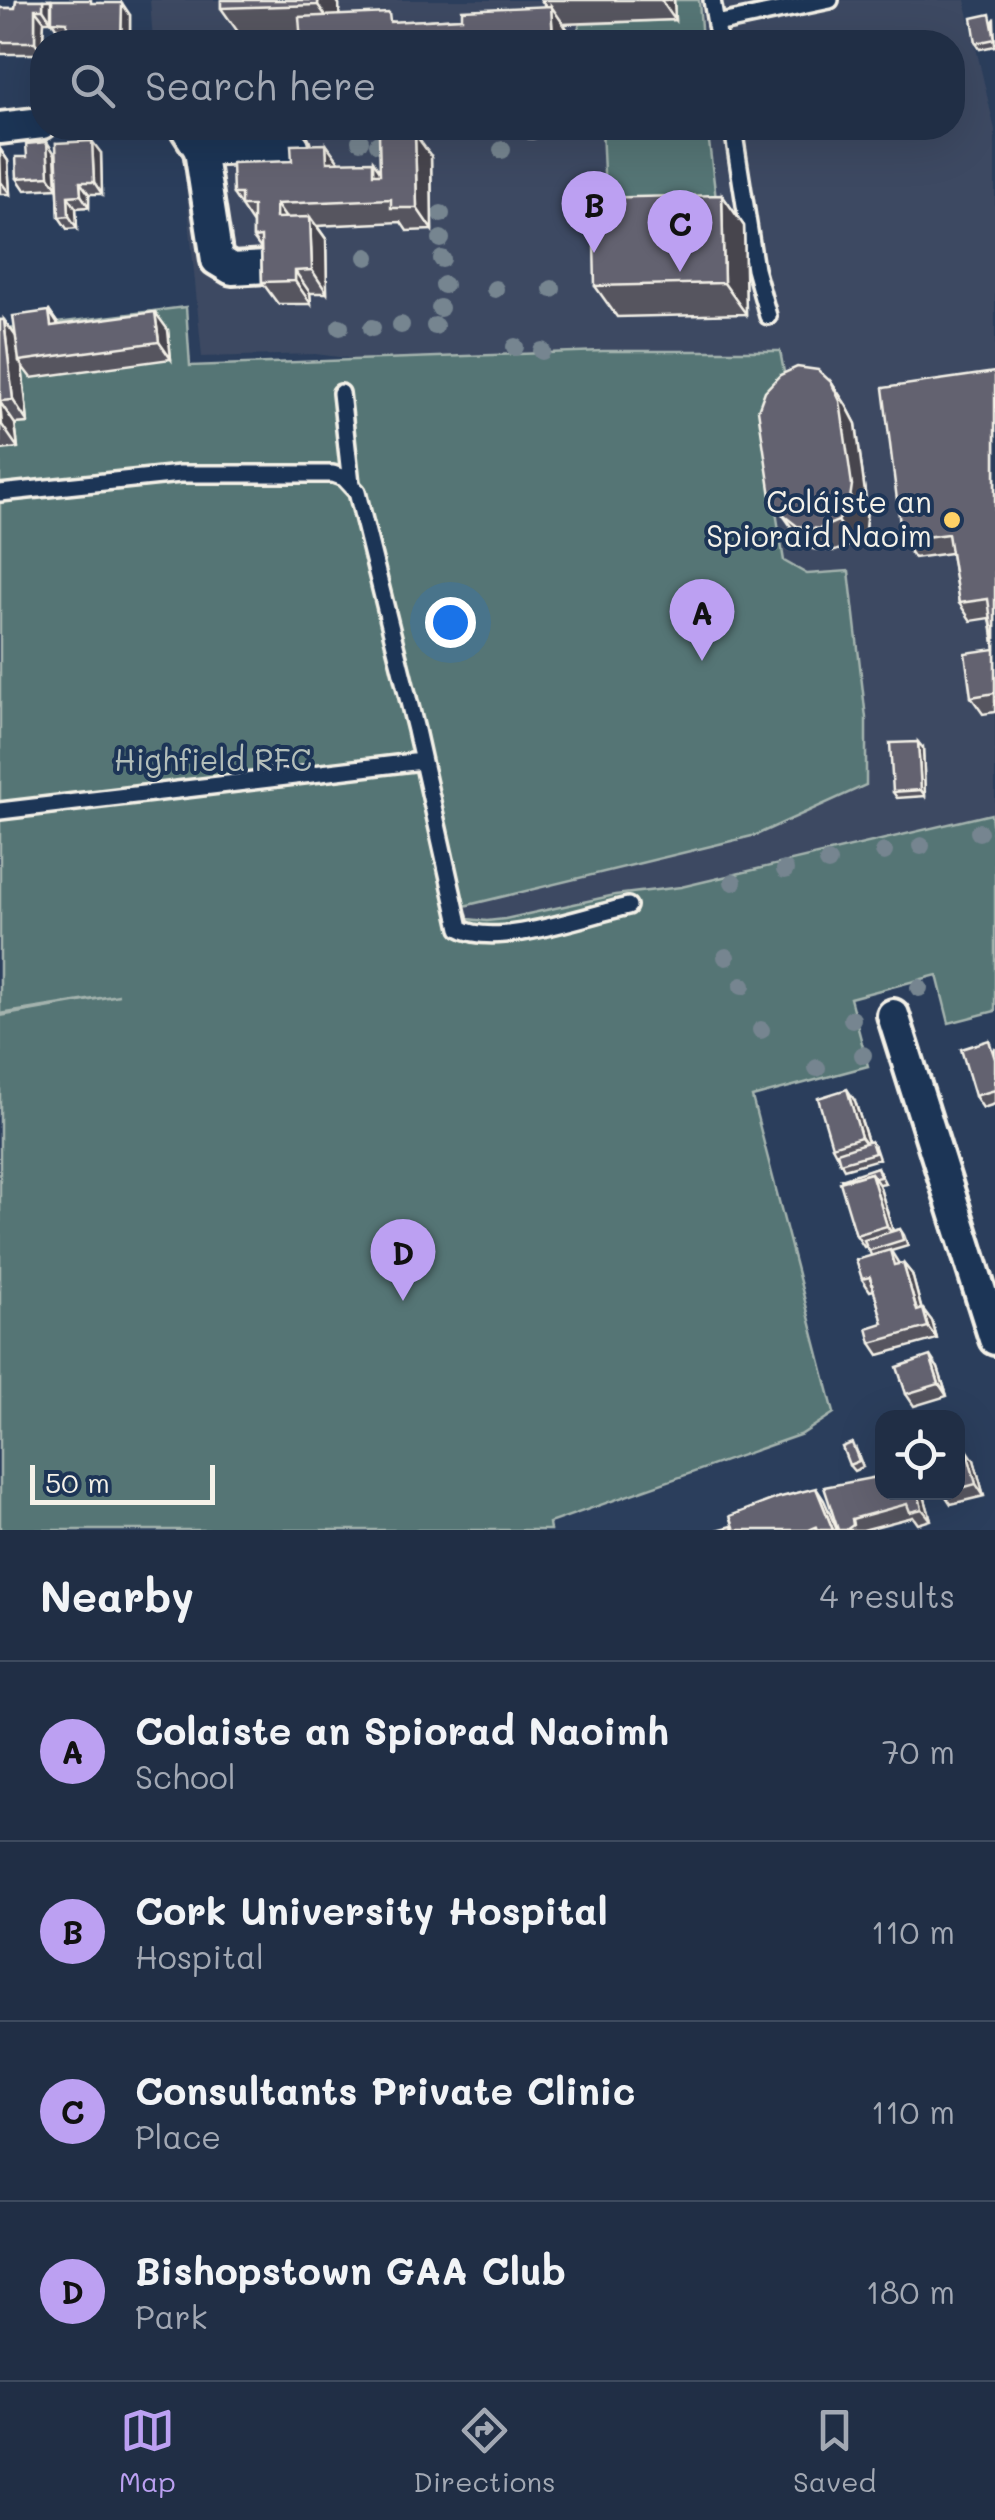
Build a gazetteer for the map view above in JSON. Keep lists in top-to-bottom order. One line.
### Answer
{"parks":["Highfield RFC"],"places":["Coláiste an Spioraid Naoim"],"scale_bar":"50 m","page":{"search":"Search here","pins":["B","C","A","D"],"scale":"50 m","heading":["Nearby","4 results"],"list":[{"mark":"A","name":"Colaiste an Spiorad Naoimh","note":"School","value":"70 m"},{"mark":"B","name":"Cork University Hospital","note":"Hospital","value":"110 m"},{"mark":"C","name":"Consultants Private Clinic","note":"Place","value":"110 m"},{"mark":"D","name":"Bishopstown GAA Club","note":"Park","value":"180 m"}],"nav":["Map","Directions","Saved"]}}
